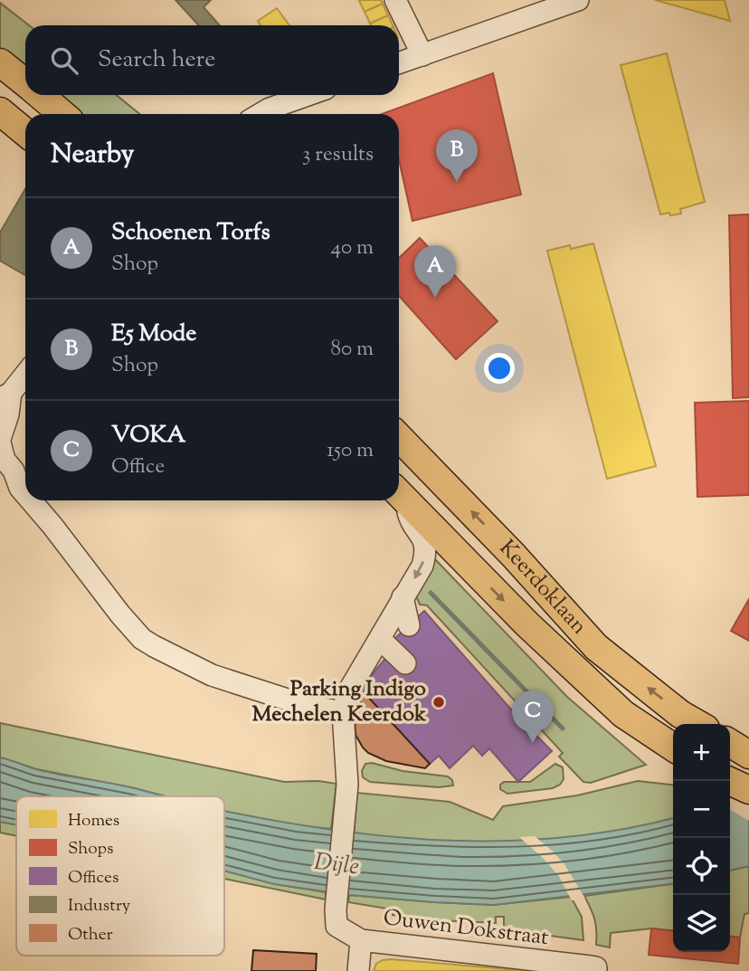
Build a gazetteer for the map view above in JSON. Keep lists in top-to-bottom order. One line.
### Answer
{"streets":{"main road":["Keerdoklaan"],"street":["Ouwen Dokstraat"]},"water":["Dijle"],"places":["Parking Indigo Mechelen Keerdok"],"legend":["Homes","Shops","Offices","Industry","Other"],"page":{"search":"Search here","heading":["Nearby","3 results"],"pins":["B","A","C"],"list":[{"mark":"A","name":"Schoenen Torfs","note":"Shop","value":"40 m"},{"mark":"B","name":"E5 Mode","note":"Shop","value":"80 m"},{"mark":"C","name":"VOKA","note":"Office","value":"150 m"}],"map_buttons":["+","−"]}}
